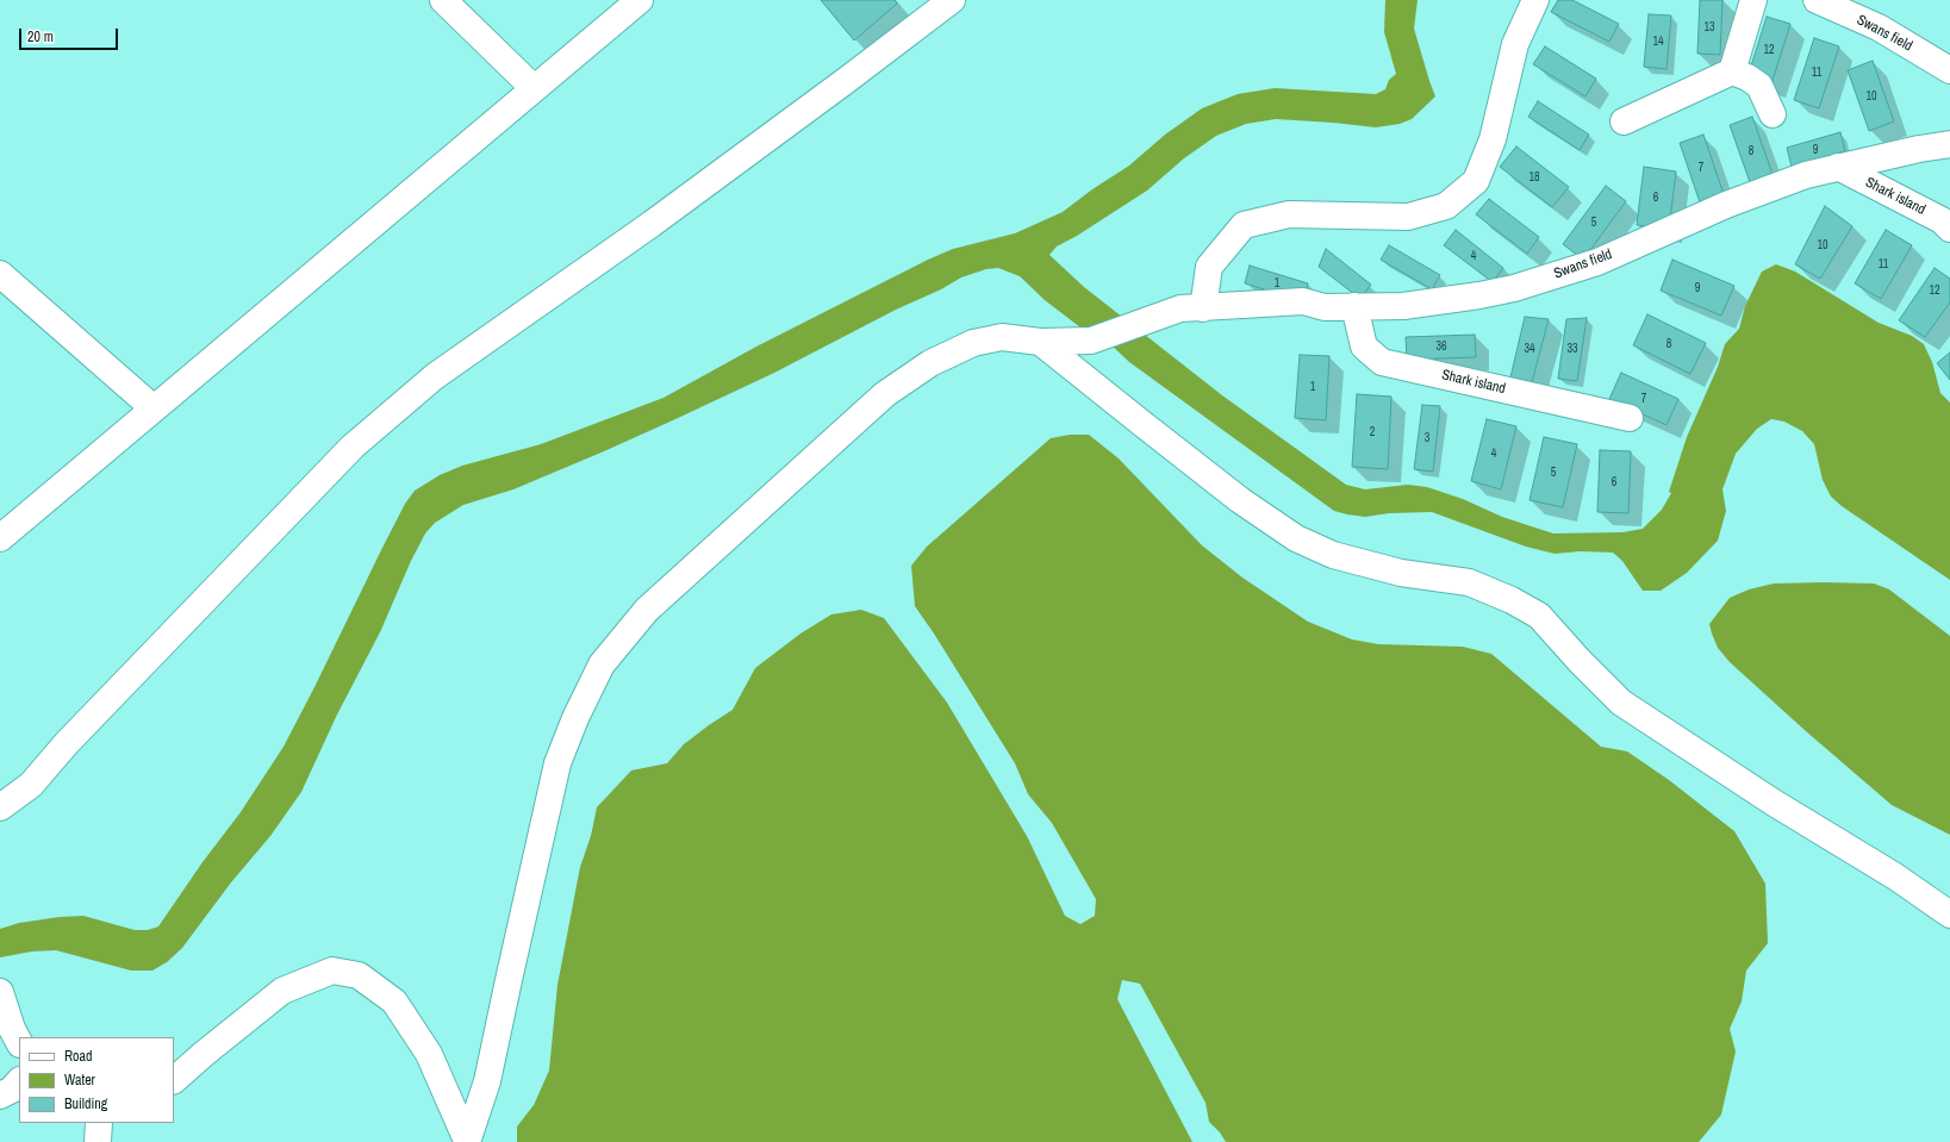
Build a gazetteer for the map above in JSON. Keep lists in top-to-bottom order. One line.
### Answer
{"streets":{"street":["Swans field","Shark island"]},"crossings":[["Swans field","Shark island"]],"house_numbers":["13","14","12","11","10","9","8","7","18","6","5","10","4","11","1","9","12","8","36","34","33","1","7","2","3","4","5","6"],"legend":["Road","Water","Building"],"scale_bar":"20 m"}
